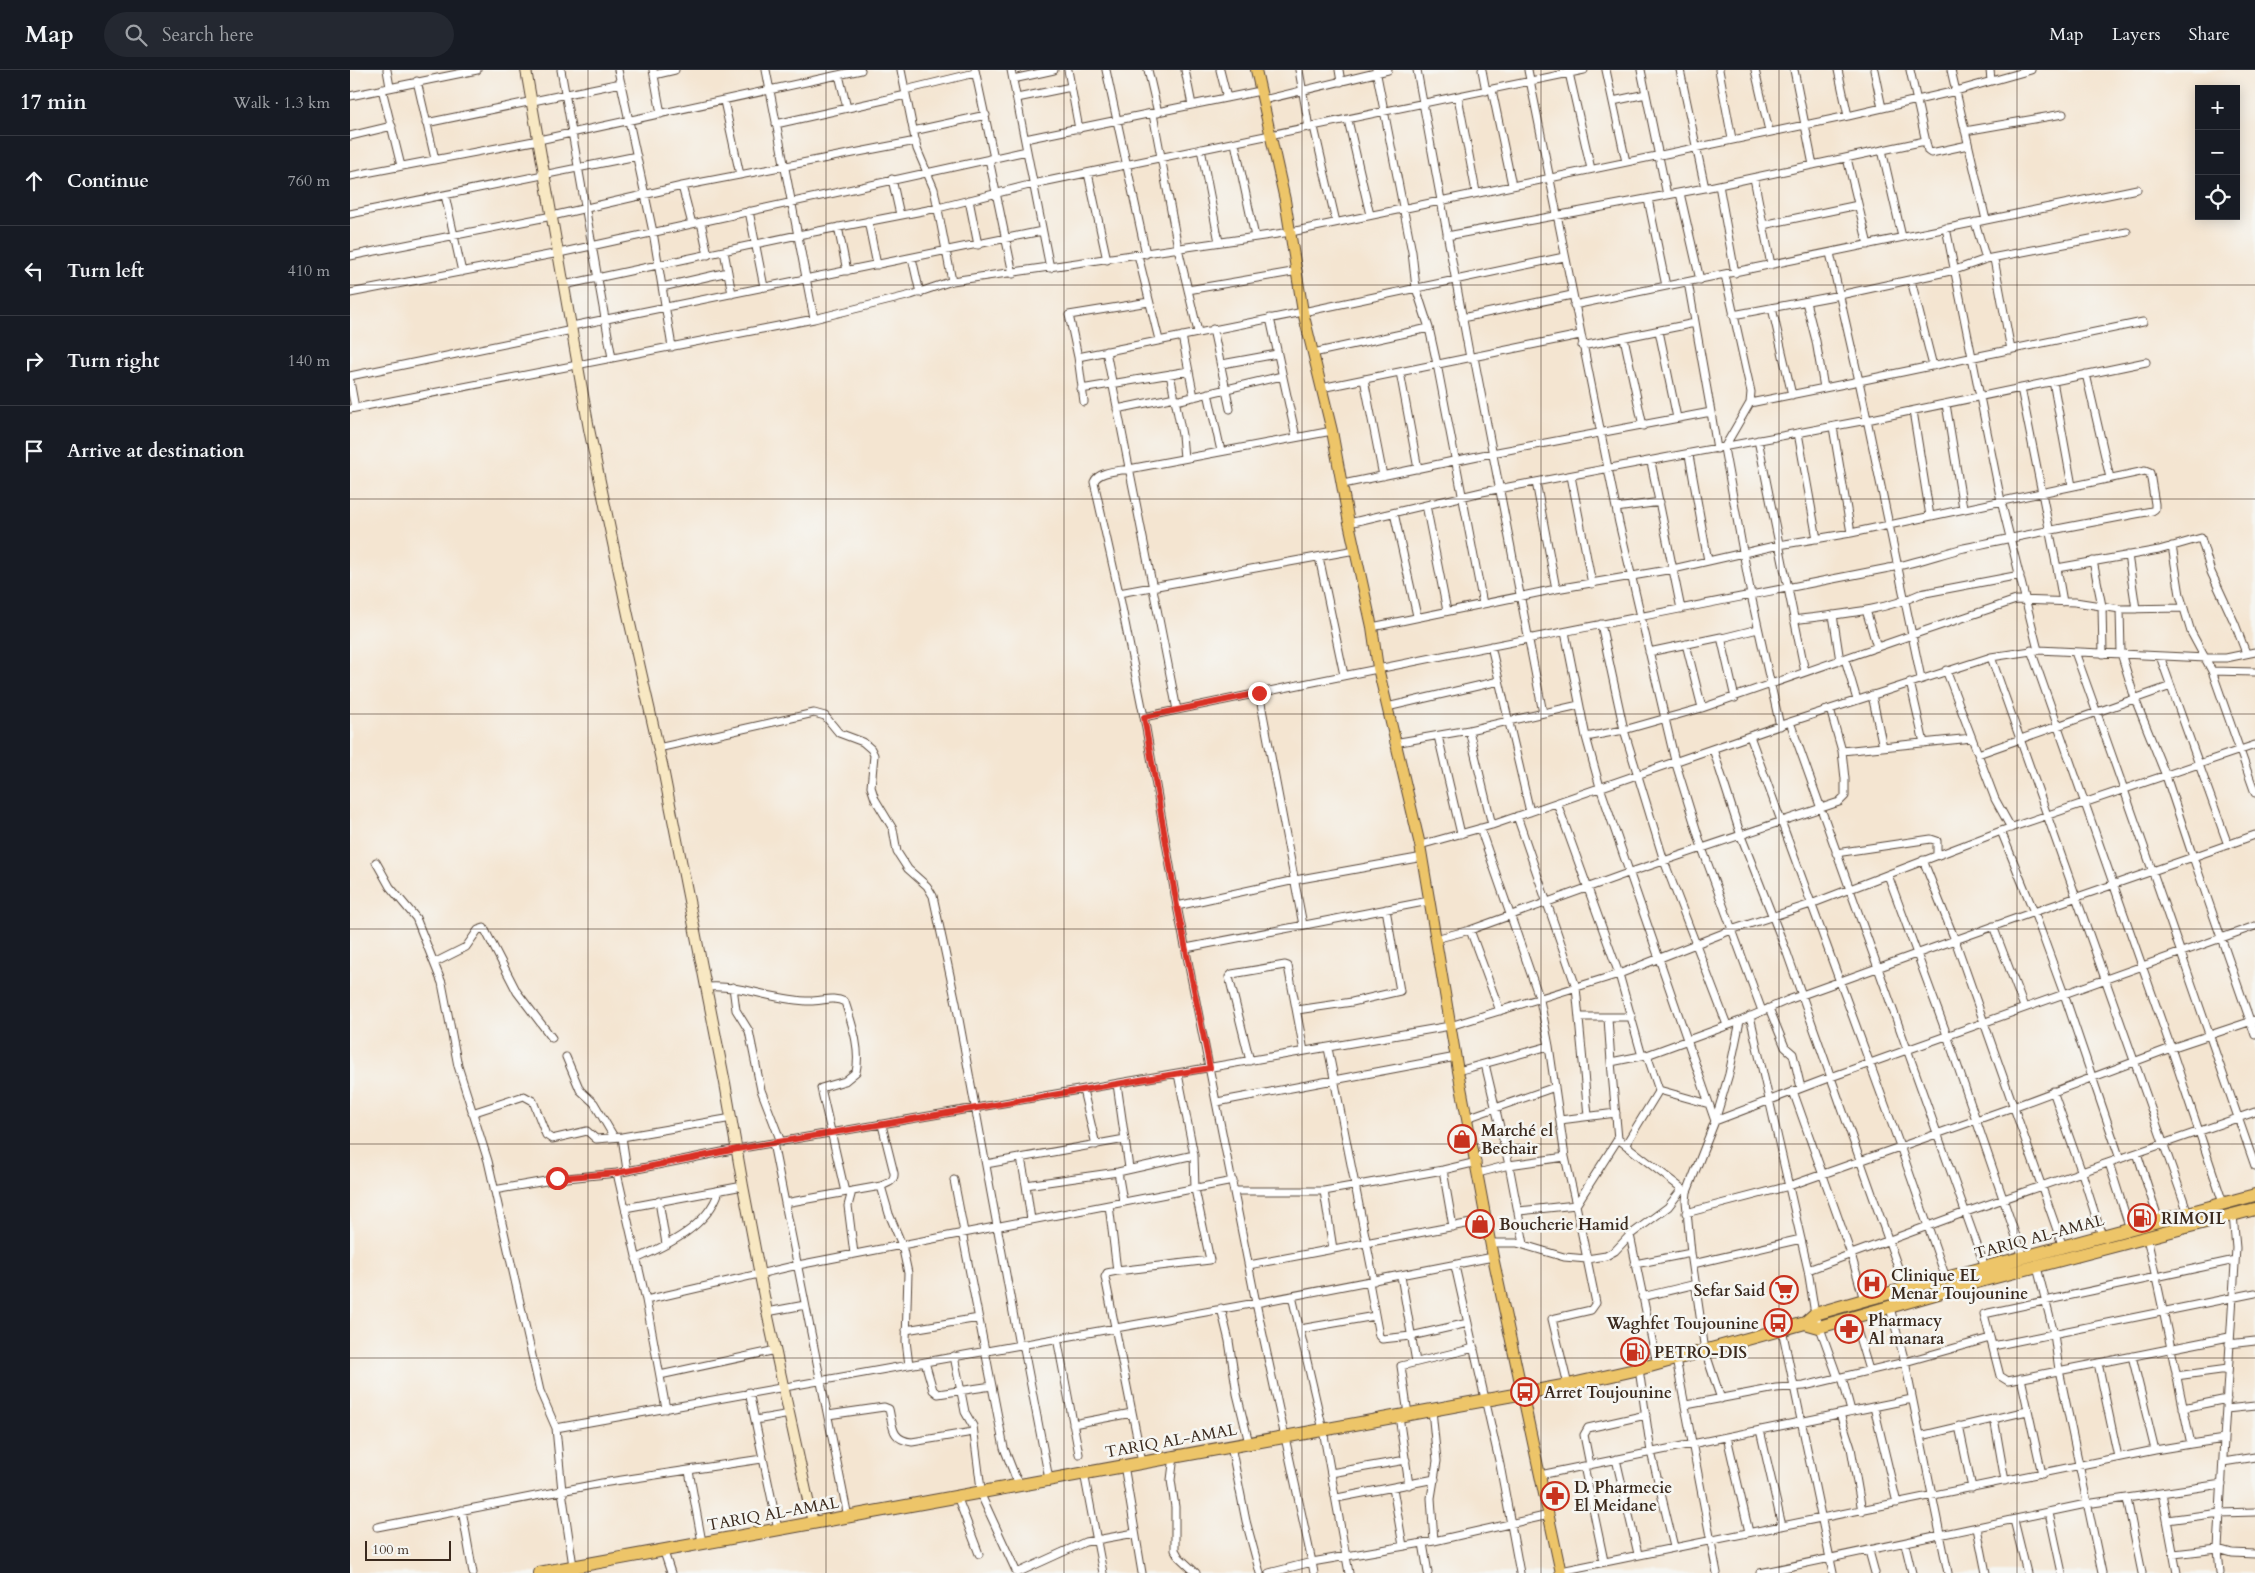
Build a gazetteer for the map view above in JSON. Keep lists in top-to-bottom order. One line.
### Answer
{"streets":{"highway":["TARIQ AL-AMAL"]},"places":{"shop":["Marché el Bechair","Boucherie Hamid"],"fuel station":["RIMOIL","PETRO-DIS"],"hospital":["Clinique EL Menar Toujounine"],"supermarket":["Sefar Said"],"bus stop":["Waghfet Toujounine","Arret Toujounine"],"pharmacy":["Pharmacy Al manara","D. Pharmecie El Meidane"]},"scale_bar":"100 m","page":{"header":"Map","search":"Search here","nav":["Map","Layers","Share"],"heading":["17 min","Walk · 1.3 km"],"map_buttons":["+","−"],"list":[["Continue","760 m"],["Turn left","410 m"],["Turn right","140 m"],"Arrive at destination"],"scale":"100 m"}}
